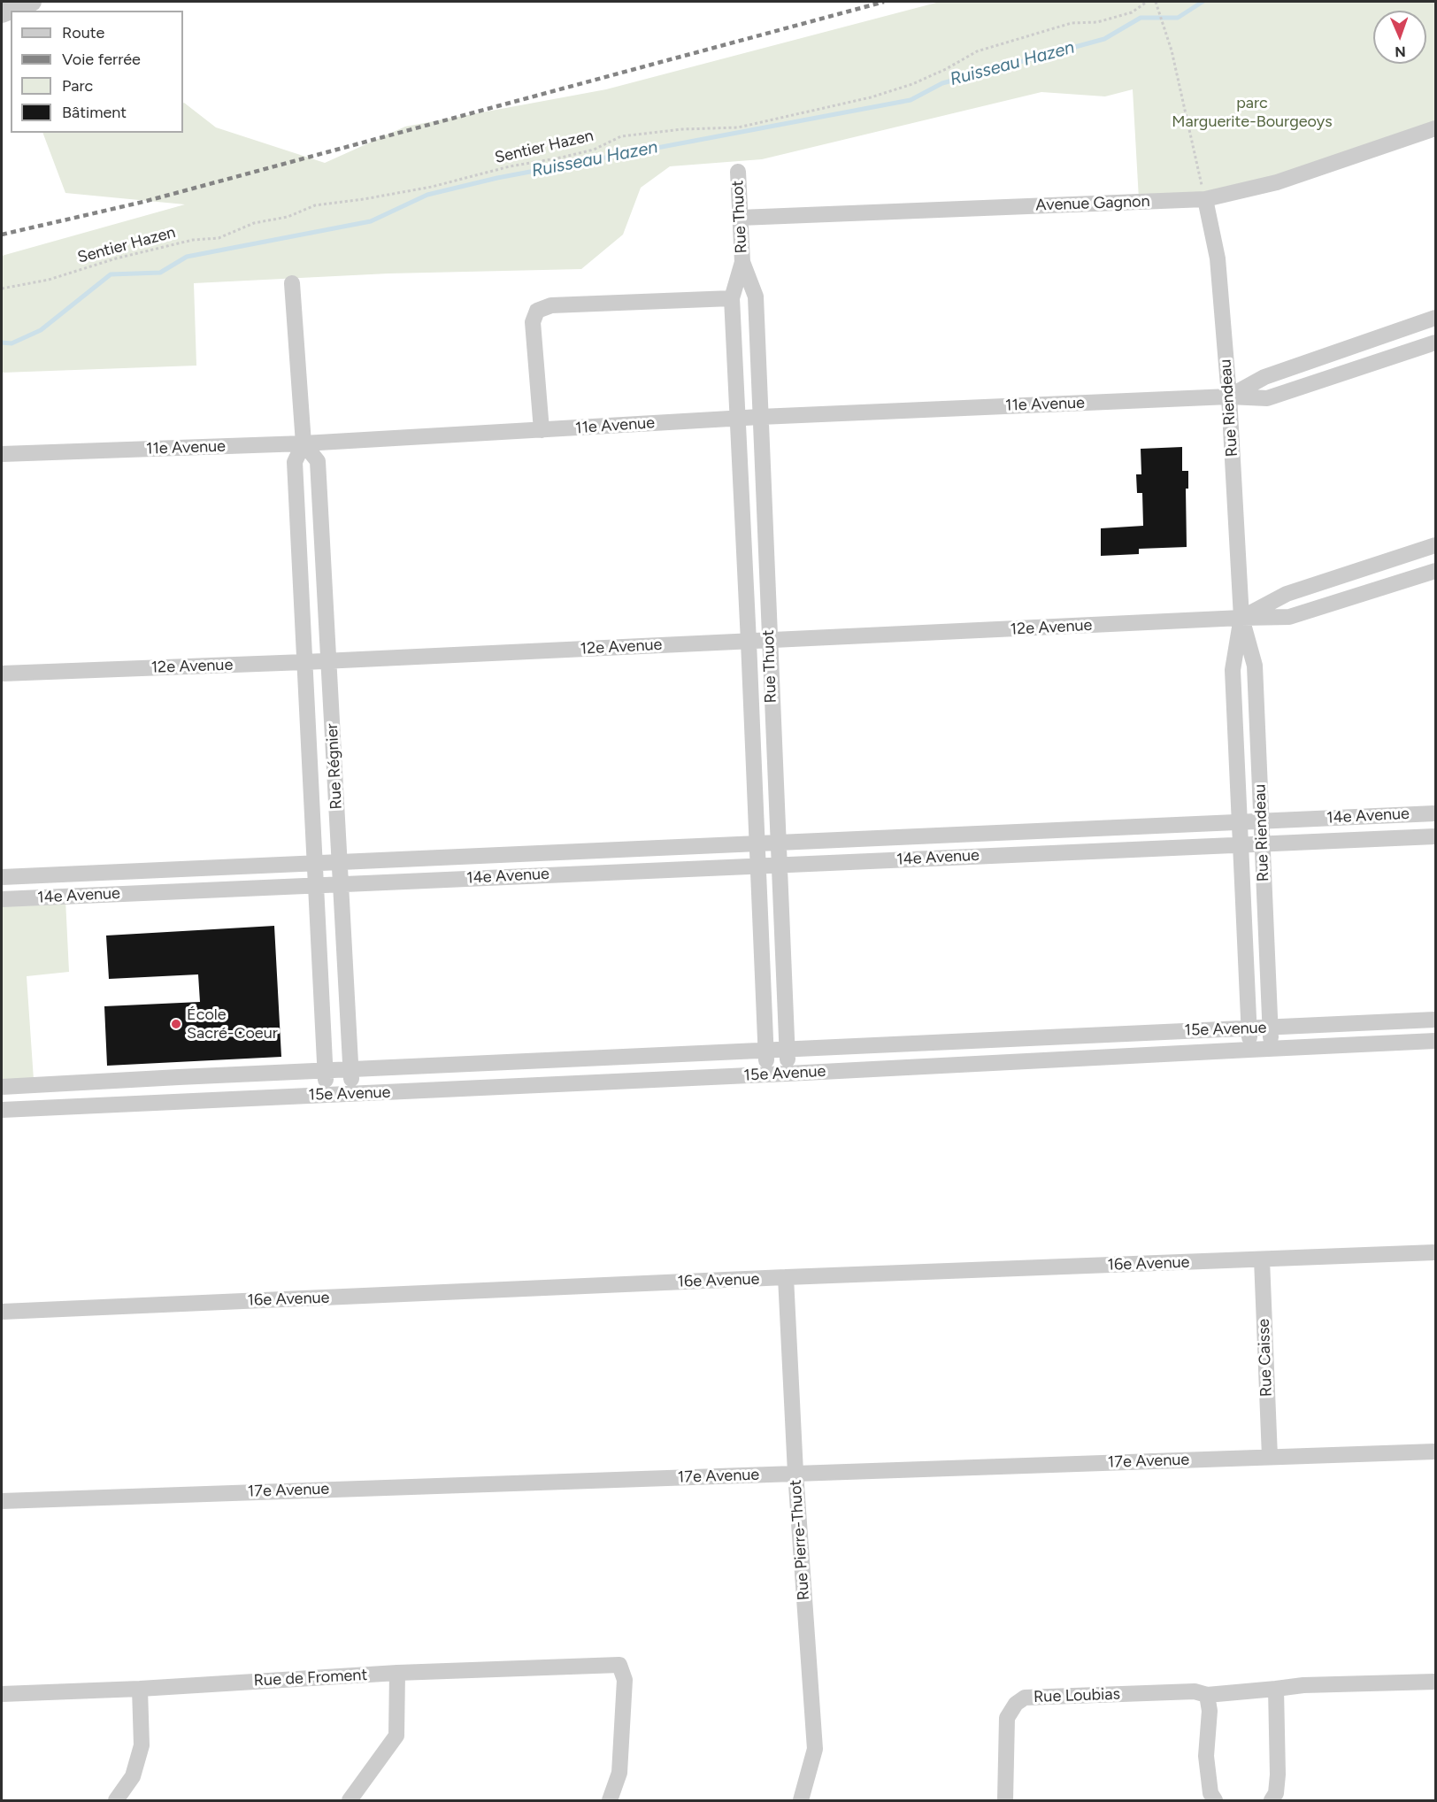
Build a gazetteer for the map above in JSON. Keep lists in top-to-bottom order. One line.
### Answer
{"streets":{"street":["Avenue Gagnon","Rue Thuot","11e Avenue","Rue Riendeau","12e Avenue","Rue Régnier","14e Avenue","15e Avenue","16e Avenue","Rue Caisse","17e Avenue","Rue Pierre-Thuot","Rue de Froment","Rue Loubias"],"path":["Sentier Hazen"]},"crossings":[["Avenue Gagnon","Rue Thuot"],["Avenue Gagnon","Rue Riendeau"],["Rue Thuot","11e Avenue"],["Rue Thuot","12e Avenue"],["Rue Thuot","14e Avenue"],["Rue Thuot","15e Avenue"],["11e Avenue","Rue Riendeau"],["11e Avenue","Rue Régnier"],["Rue Riendeau","12e Avenue"],["Rue Riendeau","14e Avenue"],["Rue Riendeau","15e Avenue"],["12e Avenue","Rue Régnier"],["Rue Régnier","14e Avenue"],["Rue Régnier","15e Avenue"],["16e Avenue","Rue Caisse"],["16e Avenue","Rue Pierre-Thuot"],["Rue Caisse","17e Avenue"],["17e Avenue","Rue Pierre-Thuot"]],"water":["Ruisseau Hazen"],"parks":["parc Marguerite-Bourgeoys"],"places":["École Sacré-Coeur"],"legend":["Route","Voie ferrée","Parc","Bâtiment"],"north":"bottom"}
